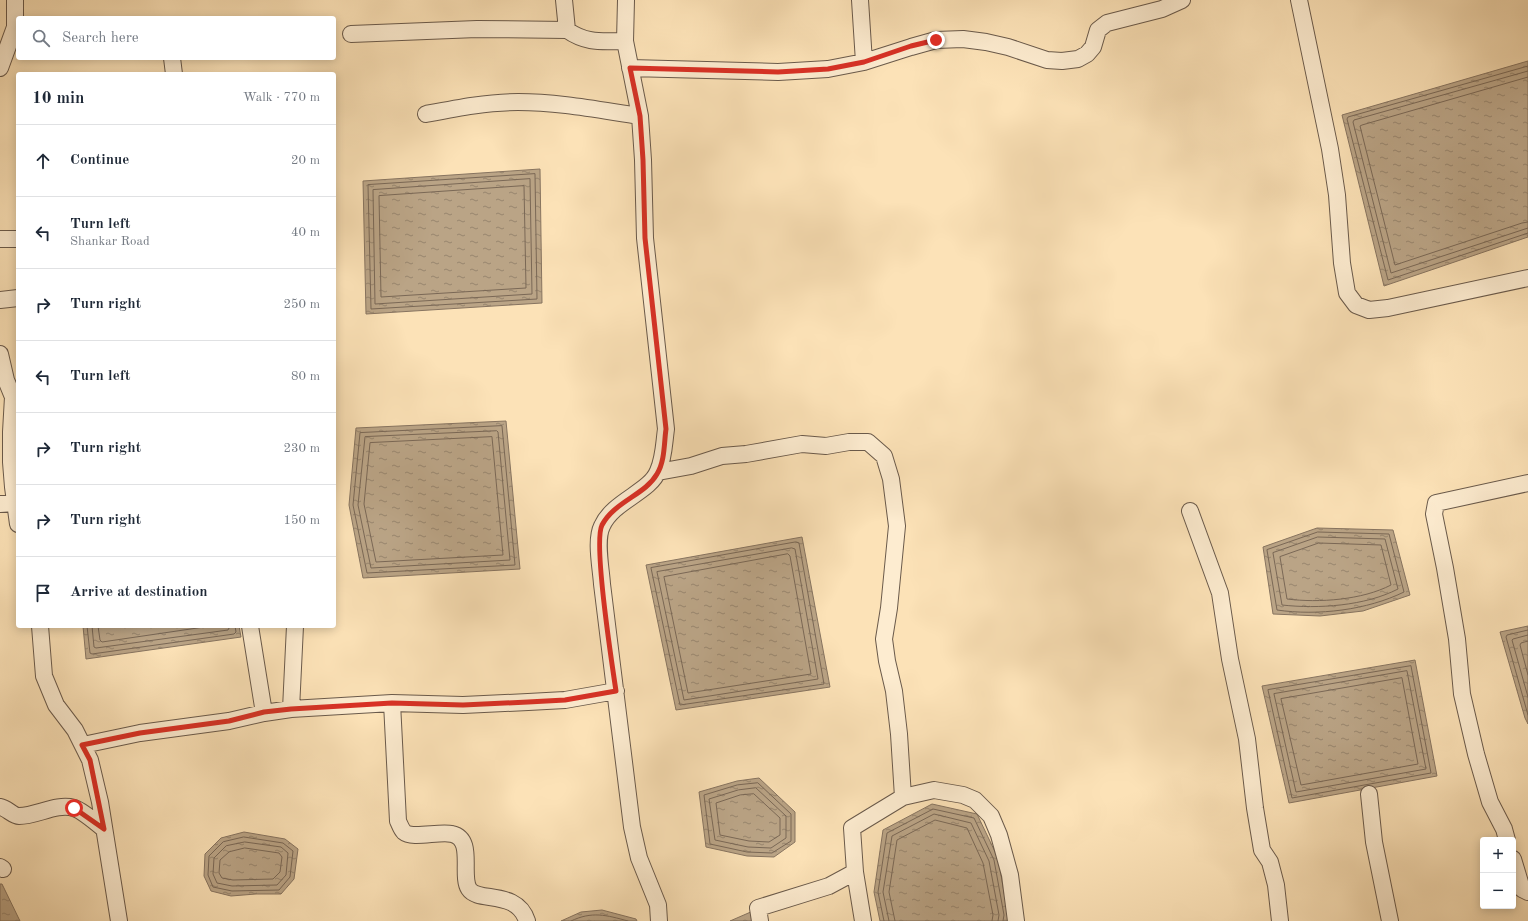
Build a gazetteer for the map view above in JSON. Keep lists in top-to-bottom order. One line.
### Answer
{"page":{"search":"Search here","heading":["10 min","Walk · 770 m"],"list":[["Continue","20 m"],["Turn left","Shankar Road","40 m"],["Turn right","250 m"],["Turn left","80 m"],["Turn right","230 m"],["Turn right","150 m"],"Arrive at destination"],"map_buttons":["+","−"]}}
